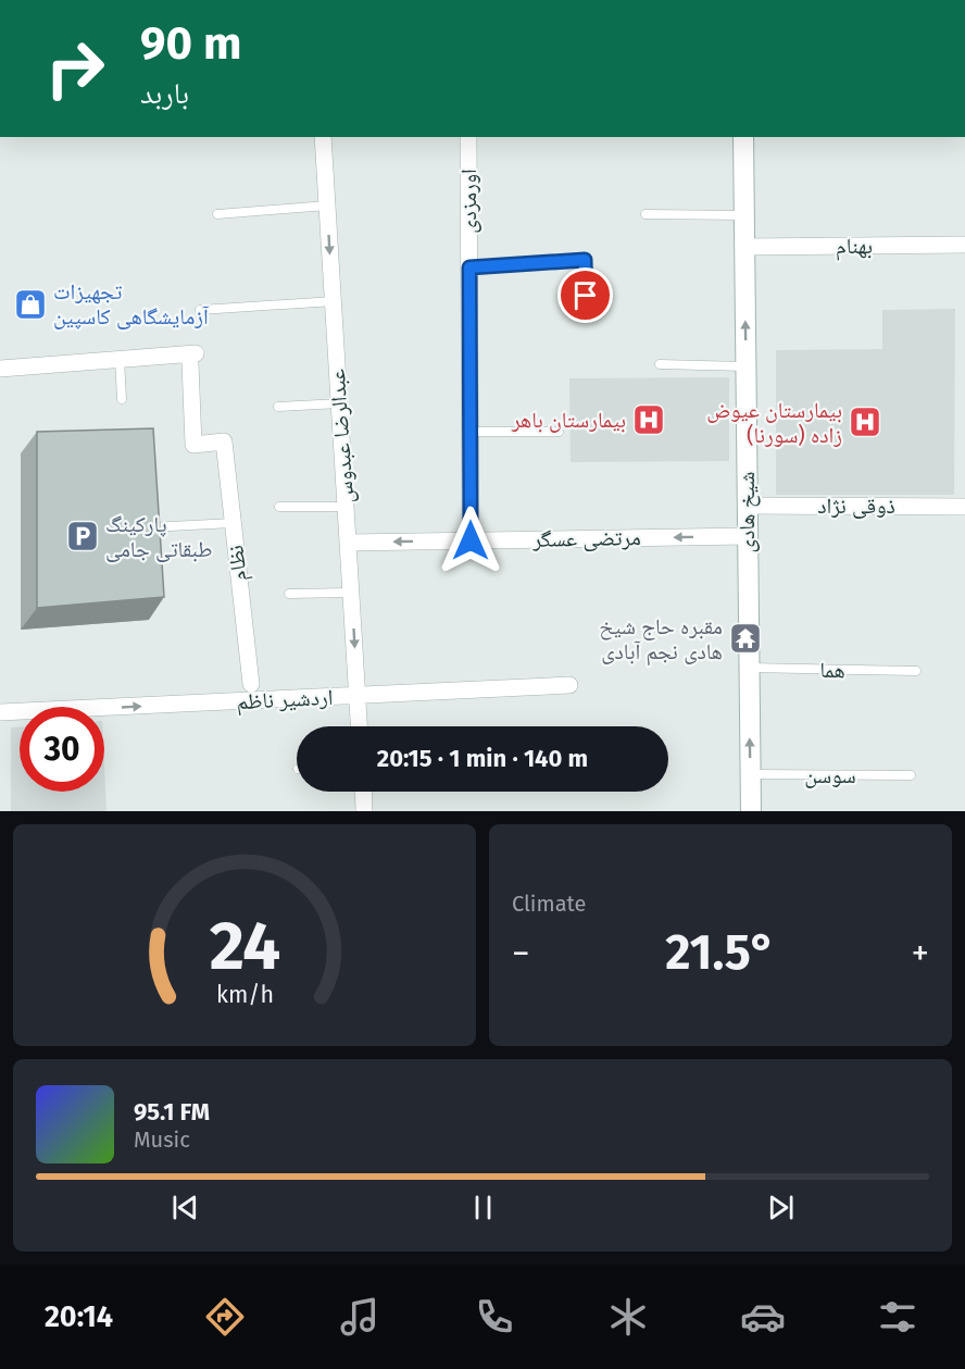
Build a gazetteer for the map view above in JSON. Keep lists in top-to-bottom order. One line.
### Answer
{"streets":{"street":["اورمزدی","بهنام","عبدالرضا عبدوس","ذوقی نژاد","شیخ هادی","مرتضی عسگر","نظام","اردشیر ناظم"],"lane":["هما","سوسن"]},"crossings":[["اورمزدی","مرتضی عسگر"],["بهنام","شیخ هادی"],["عبدالرضا عبدوس","مرتضی عسگر"],["عبدالرضا عبدوس","اردشیر ناظم"],["ذوقی نژاد","شیخ هادی"],["شیخ هادی","مرتضی عسگر"],["شیخ هادی","هما"],["شیخ هادی","سوسن"]],"one_way":["مرتضی عسگر","اردشیر ناظم"],"places":{"shop":["تجهیزات آزمایشگاهی کاسپین"],"hospital":["بیمارستان باهر","بیمارستان عیوض زاده (سورنا)"],"parking":["پارکینگ طبقاتی جامی"],"temple":["مقبره حاج شیخ هادی نجم آبادی"]},"page":{"turn":["90 m","باربد"],"limit":"30","trip":"20:15 · 1 min · 140 m","tile":"Climate","heat":["−","21.5°","+"],"song":["95.1 FM","Music"],"tabs":"20:14","gauge":["24","km/h"]}}
